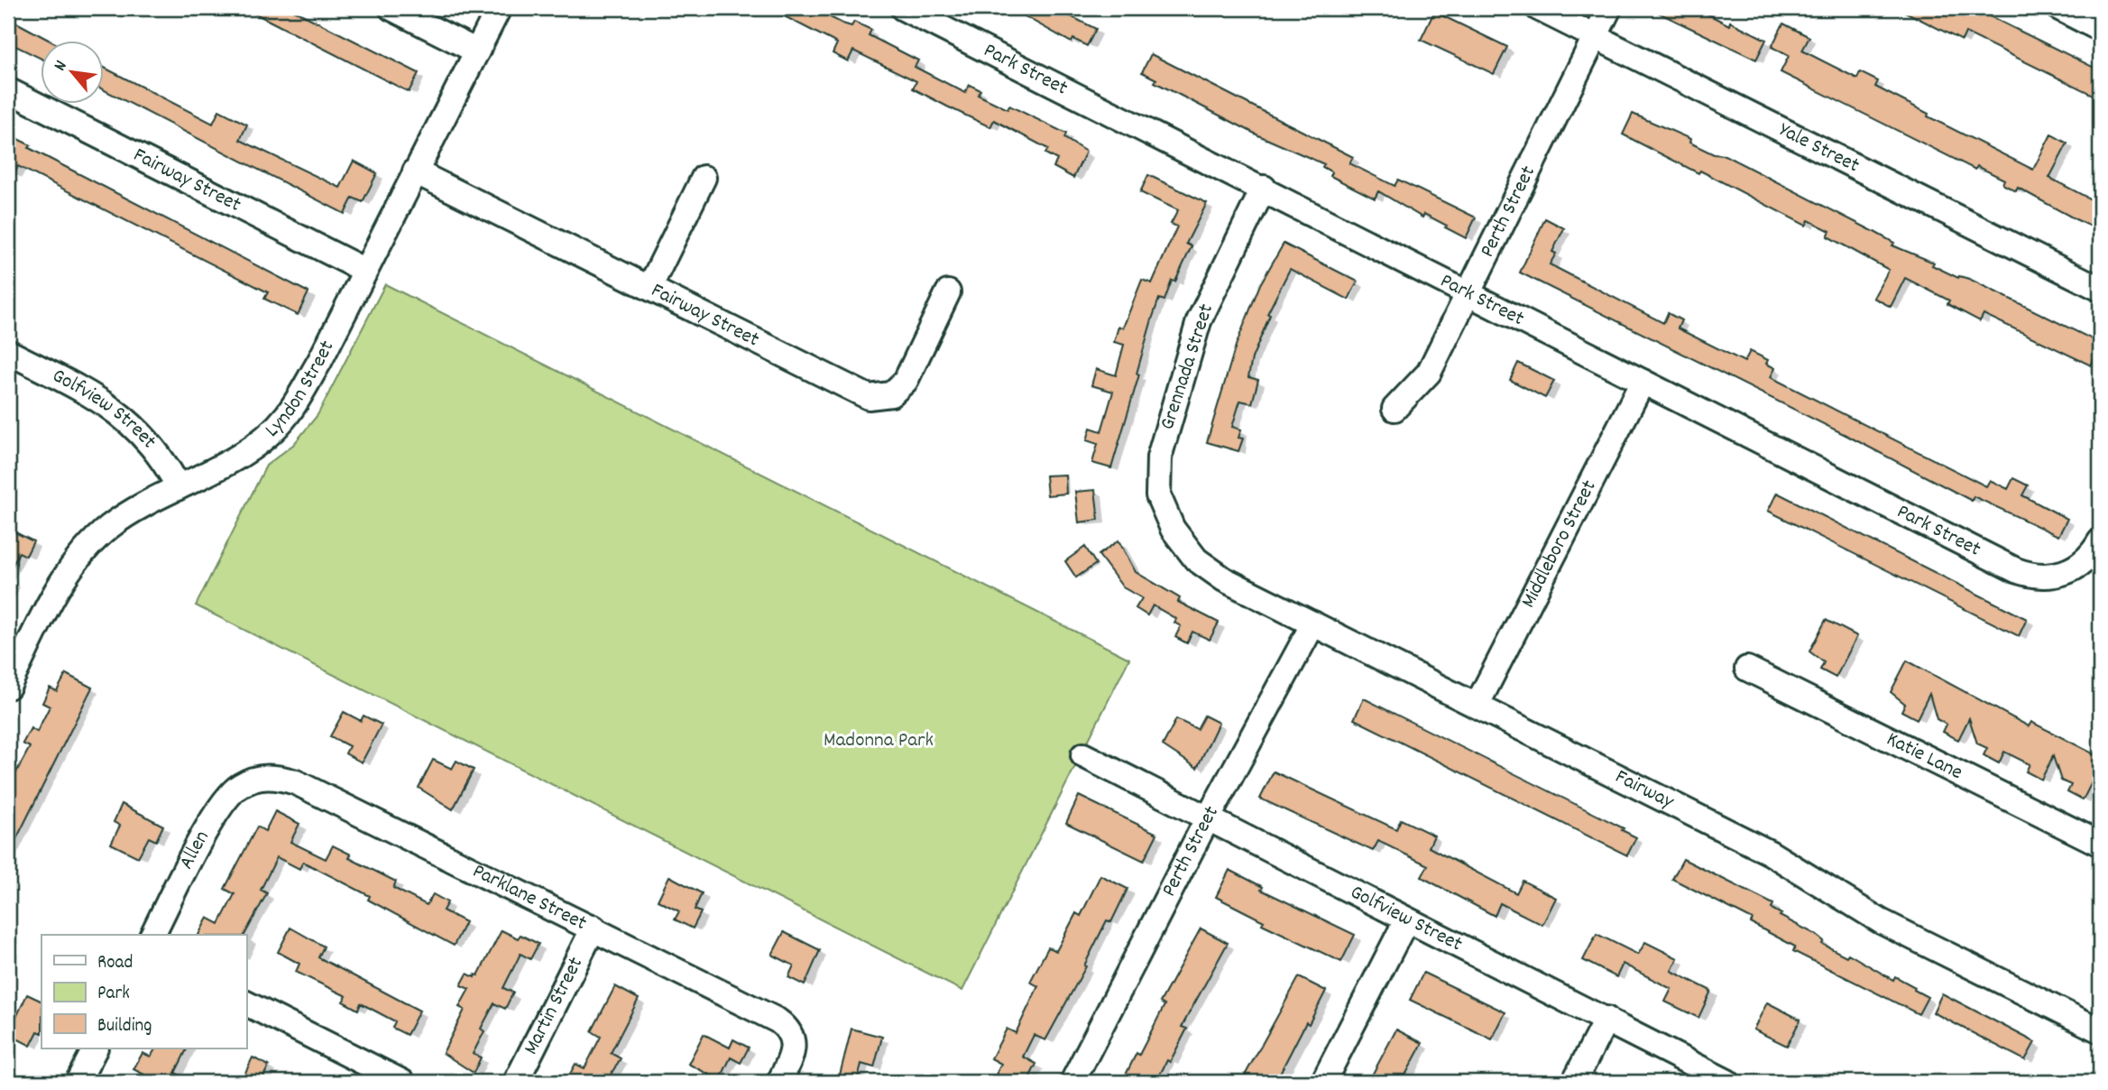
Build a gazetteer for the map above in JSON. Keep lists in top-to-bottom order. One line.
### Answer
{"streets":{"street":["Park Street","Yale Street","Fairway Street","Perth Street","Grennada Street","Lyndon Street","Golfview Street","Middleboro Street","Katie Lane","Fairway","Allen","Parklane Street","Martin Street"]},"crossings":[["Park Street","Perth Street"],["Park Street","Grennada Street"],["Park Street","Middleboro Street"],["Yale Street","Perth Street"],["Fairway Street","Lyndon Street"],["Perth Street","Golfview Street"],["Perth Street","Fairway"],["Grennada Street","Fairway"],["Lyndon Street","Golfview Street"],["Middleboro Street","Fairway"],["Allen","Parklane Street"],["Parklane Street","Martin Street"]],"parks":["Madonna Park"],"legend":["Road","Park","Building"],"north":"top left"}
